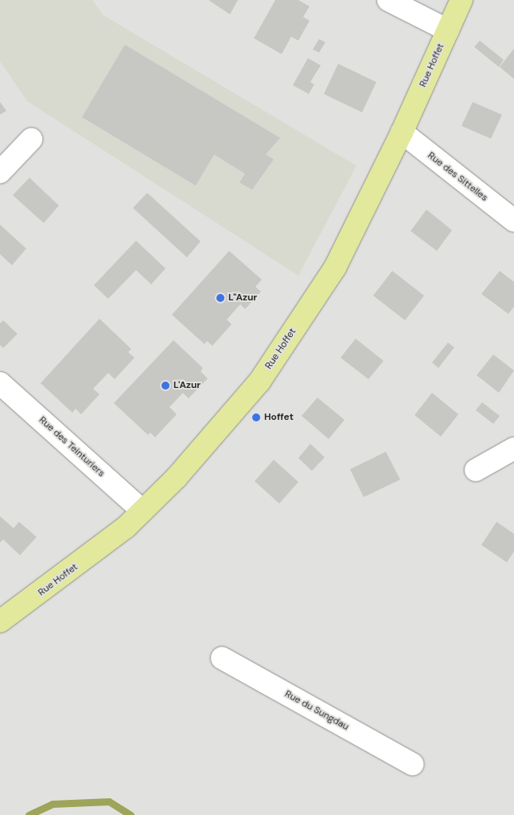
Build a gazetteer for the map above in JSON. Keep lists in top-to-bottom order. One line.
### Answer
{"streets":{"main road":["Rue Hoffet"],"street":["Rue des Sittelles","Rue des Teinturiers","Rue du Sungdau"]},"crossings":[["Rue Hoffet","Rue des Sittelles"],["Rue Hoffet","Rue des Teinturiers"]],"places":["L\"Azur","L'Azur","Hoffet"]}
